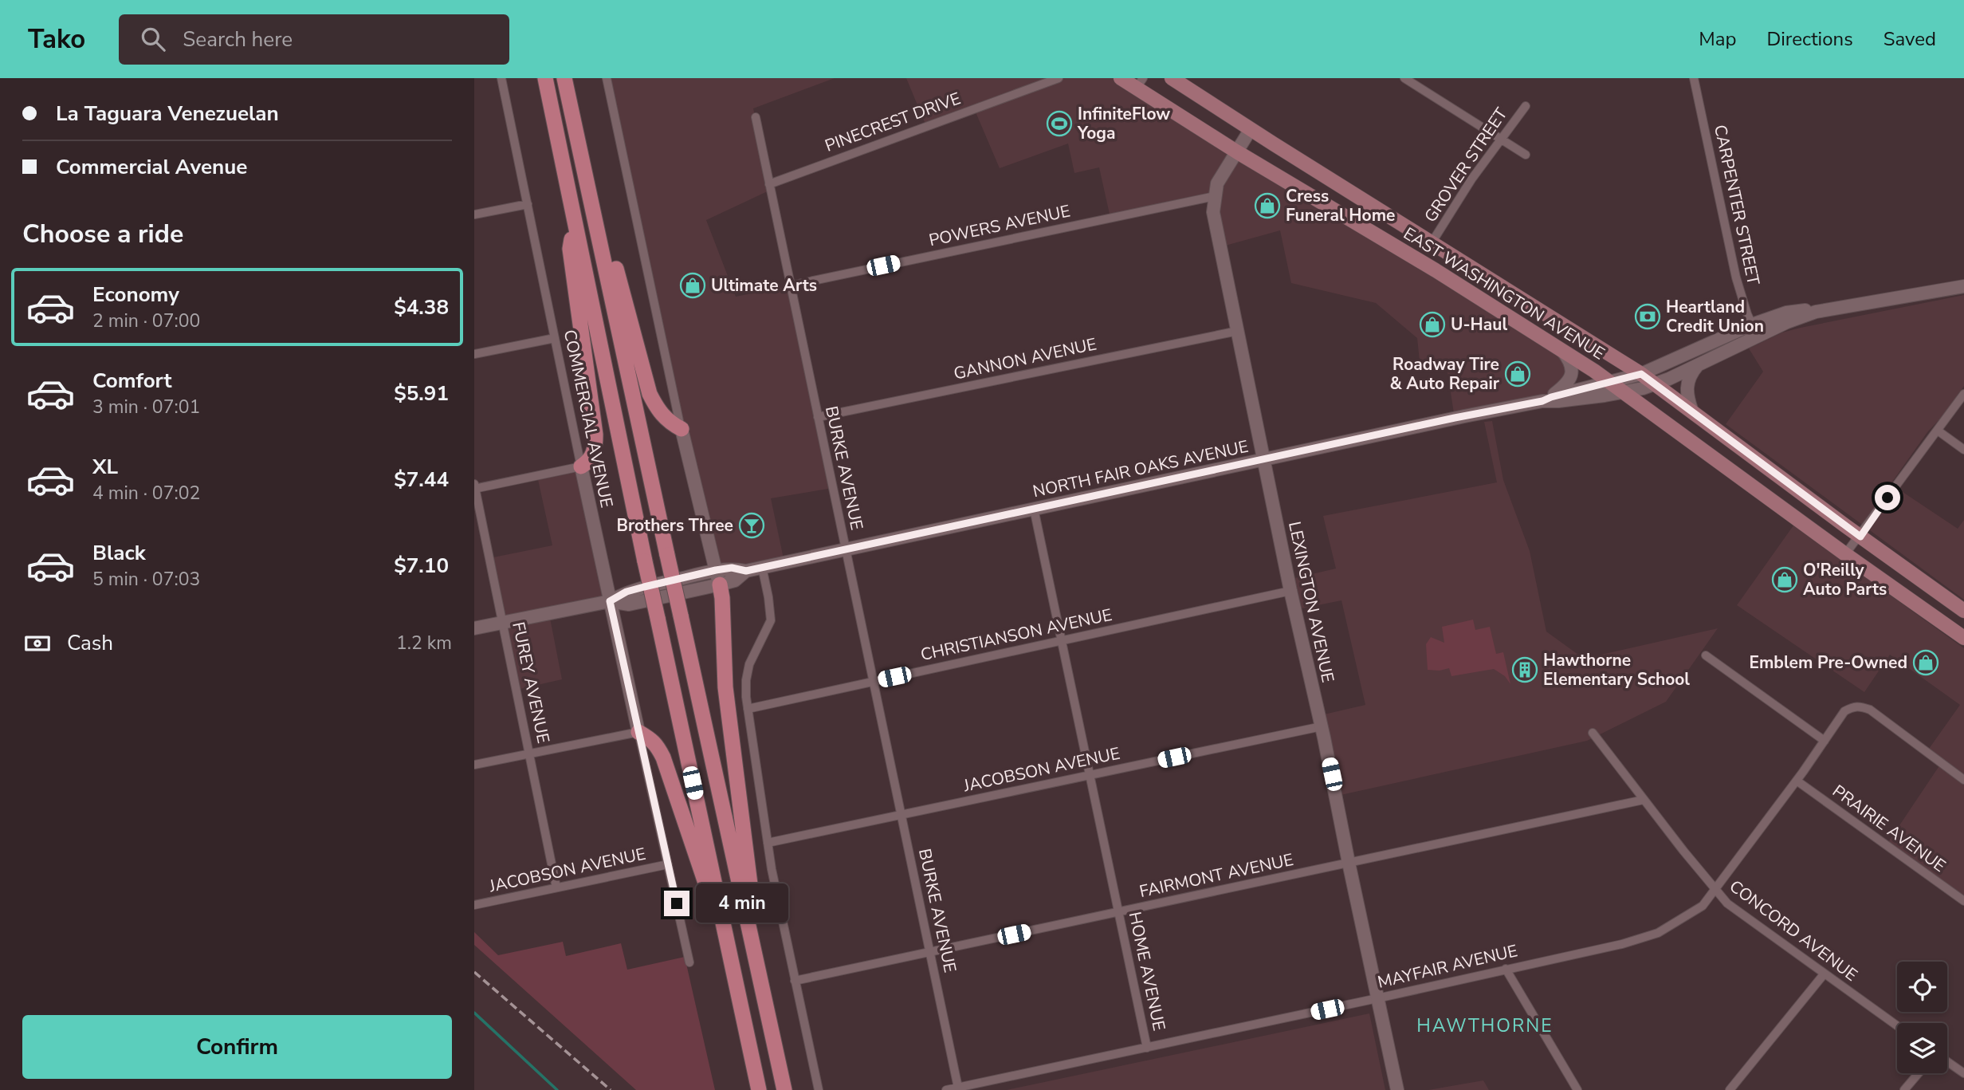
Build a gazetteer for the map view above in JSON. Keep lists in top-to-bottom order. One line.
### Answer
{"streets":{"main road":["EAST WASHINGTON AVENUE"],"street":["PINECREST DRIVE","GROVER STREET","CARPENTER STREET","POWERS AVENUE","GANNON AVENUE","COMMERCIAL AVENUE","BURKE AVENUE","NORTH FAIR OAKS AVENUE","LEXINGTON AVENUE","CHRISTIANSON AVENUE","FUREY AVENUE","JACOBSON AVENUE","PRAIRIE AVENUE","FAIRMONT AVENUE","CONCORD AVENUE","MAYFAIR AVENUE","HOME AVENUE"]},"crossings":[["PINECREST DRIVE","BURKE AVENUE"],["GROVER STREET","EAST WASHINGTON AVENUE"],["CARPENTER STREET","NORTH FAIR OAKS AVENUE"],["POWERS AVENUE","BURKE AVENUE"],["POWERS AVENUE","LEXINGTON AVENUE"],["EAST WASHINGTON AVENUE","NORTH FAIR OAKS AVENUE"],["EAST WASHINGTON AVENUE","LEXINGTON AVENUE"],["GANNON AVENUE","BURKE AVENUE"],["GANNON AVENUE","LEXINGTON AVENUE"],["COMMERCIAL AVENUE","NORTH FAIR OAKS AVENUE"],["COMMERCIAL AVENUE","JACOBSON AVENUE"],["BURKE AVENUE","NORTH FAIR OAKS AVENUE"],["BURKE AVENUE","CHRISTIANSON AVENUE"],["BURKE AVENUE","JACOBSON AVENUE"],["BURKE AVENUE","FAIRMONT AVENUE"],["BURKE AVENUE","MAYFAIR AVENUE"],["NORTH FAIR OAKS AVENUE","LEXINGTON AVENUE"],["NORTH FAIR OAKS AVENUE","FUREY AVENUE"],["NORTH FAIR OAKS AVENUE","HOME AVENUE"],["LEXINGTON AVENUE","CHRISTIANSON AVENUE"],["LEXINGTON AVENUE","JACOBSON AVENUE"],["LEXINGTON AVENUE","FAIRMONT AVENUE"],["LEXINGTON AVENUE","MAYFAIR AVENUE"],["CHRISTIANSON AVENUE","HOME AVENUE"],["FUREY AVENUE","JACOBSON AVENUE"],["JACOBSON AVENUE","HOME AVENUE"],["PRAIRIE AVENUE","MAYFAIR AVENUE"],["FAIRMONT AVENUE","CONCORD AVENUE"],["FAIRMONT AVENUE","HOME AVENUE"],["CONCORD AVENUE","MAYFAIR AVENUE"],["MAYFAIR AVENUE","HOME AVENUE"]],"districts":["HAWTHORNE"],"places":{"sports":["InfiniteFlow Yoga"],"shop":["Cress Funeral Home","Ultimate Arts","U-Haul","Roadway Tire & Auto Repair","O'Reilly Auto Parts","Emblem Pre-Owned"],"bank":["Heartland Credit Union"],"bar":["Brothers Three"],"building":["Hawthorne Elementary School"]},"page":{"header":"Tako","search":"Search here","nav":["Map","Directions","Saved"],"banner":["La Taguara Venezuelan","Commercial Avenue"],"heading":"Choose a ride","list":[{"name":"Economy","note":"2 min · 07:00","value":"$4.38"},{"name":"Comfort","note":"3 min · 07:01","value":"$5.91"},{"name":"XL","note":"4 min · 07:02","value":"$7.44"},{"name":"Black","note":"5 min · 07:03","value":"$7.10"}],"pay":["Cash","1.2 km"],"bubble":"4 min","buttons":"Confirm"}}
